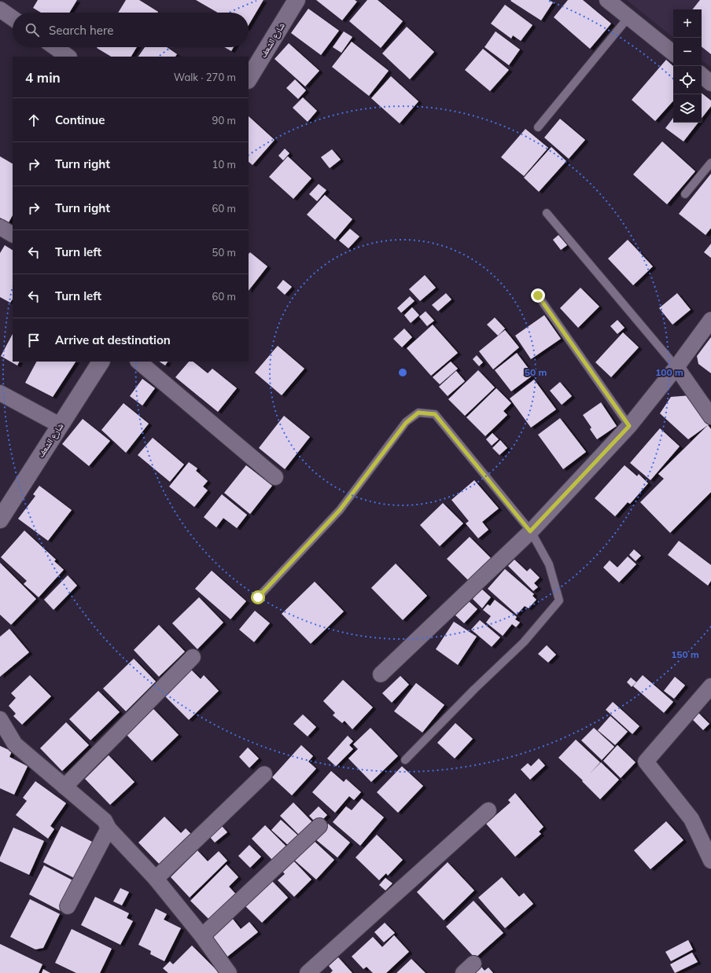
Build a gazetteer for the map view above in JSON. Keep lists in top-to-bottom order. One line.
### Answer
{"streets":{"street":["شارع الشعف"]},"page":{"map_buttons":["+","−"],"search":"Search here","heading":["4 min","Walk · 270 m"],"list":[["Continue","90 m"],["Turn right","10 m"],["Turn right","60 m"],["Turn left","50 m"],["Turn left","60 m"],"Arrive at destination"]},"rings":["50 m","100 m","150 m"]}
